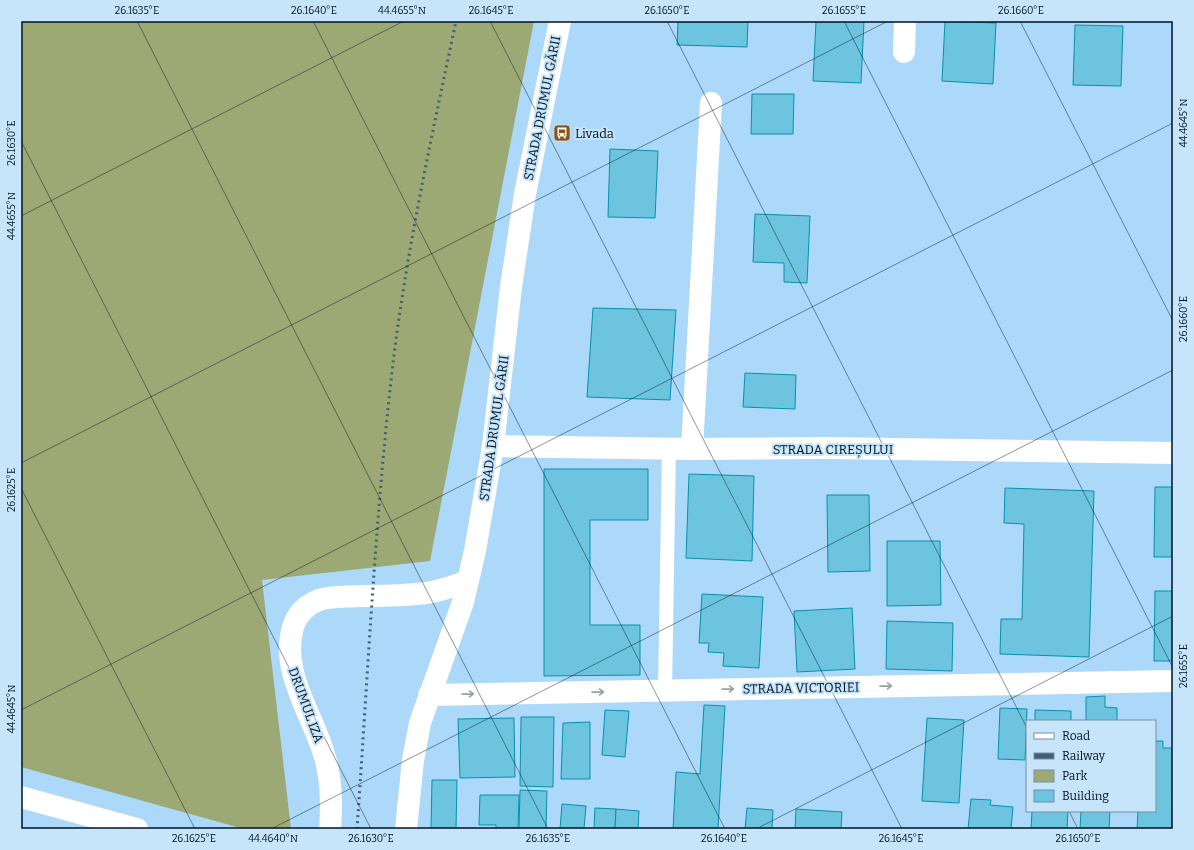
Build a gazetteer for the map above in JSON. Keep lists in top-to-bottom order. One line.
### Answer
{"streets":{"street":["STRADA DRUMUL GĂRII","STRADA CIREȘULUI","STRADA VICTORIEI","DRUMUL IZA"]},"crossings":[["STRADA DRUMUL GĂRII","STRADA CIREȘULUI"],["STRADA DRUMUL GĂRII","STRADA VICTORIEI"],["STRADA DRUMUL GĂRII","DRUMUL IZA"]],"one_way":["STRADA VICTORIEI"],"places":{"bus stop":["Livada"]},"legend":["Road","Railway","Park","Building"],"coordinates":["26.1635°E","26.1640°E","44.4655°N","26.1645°E","26.1650°E","26.1655°E","26.1660°E","44.4645°N","26.1630°E","26.1625°E","44.4640°N"]}
